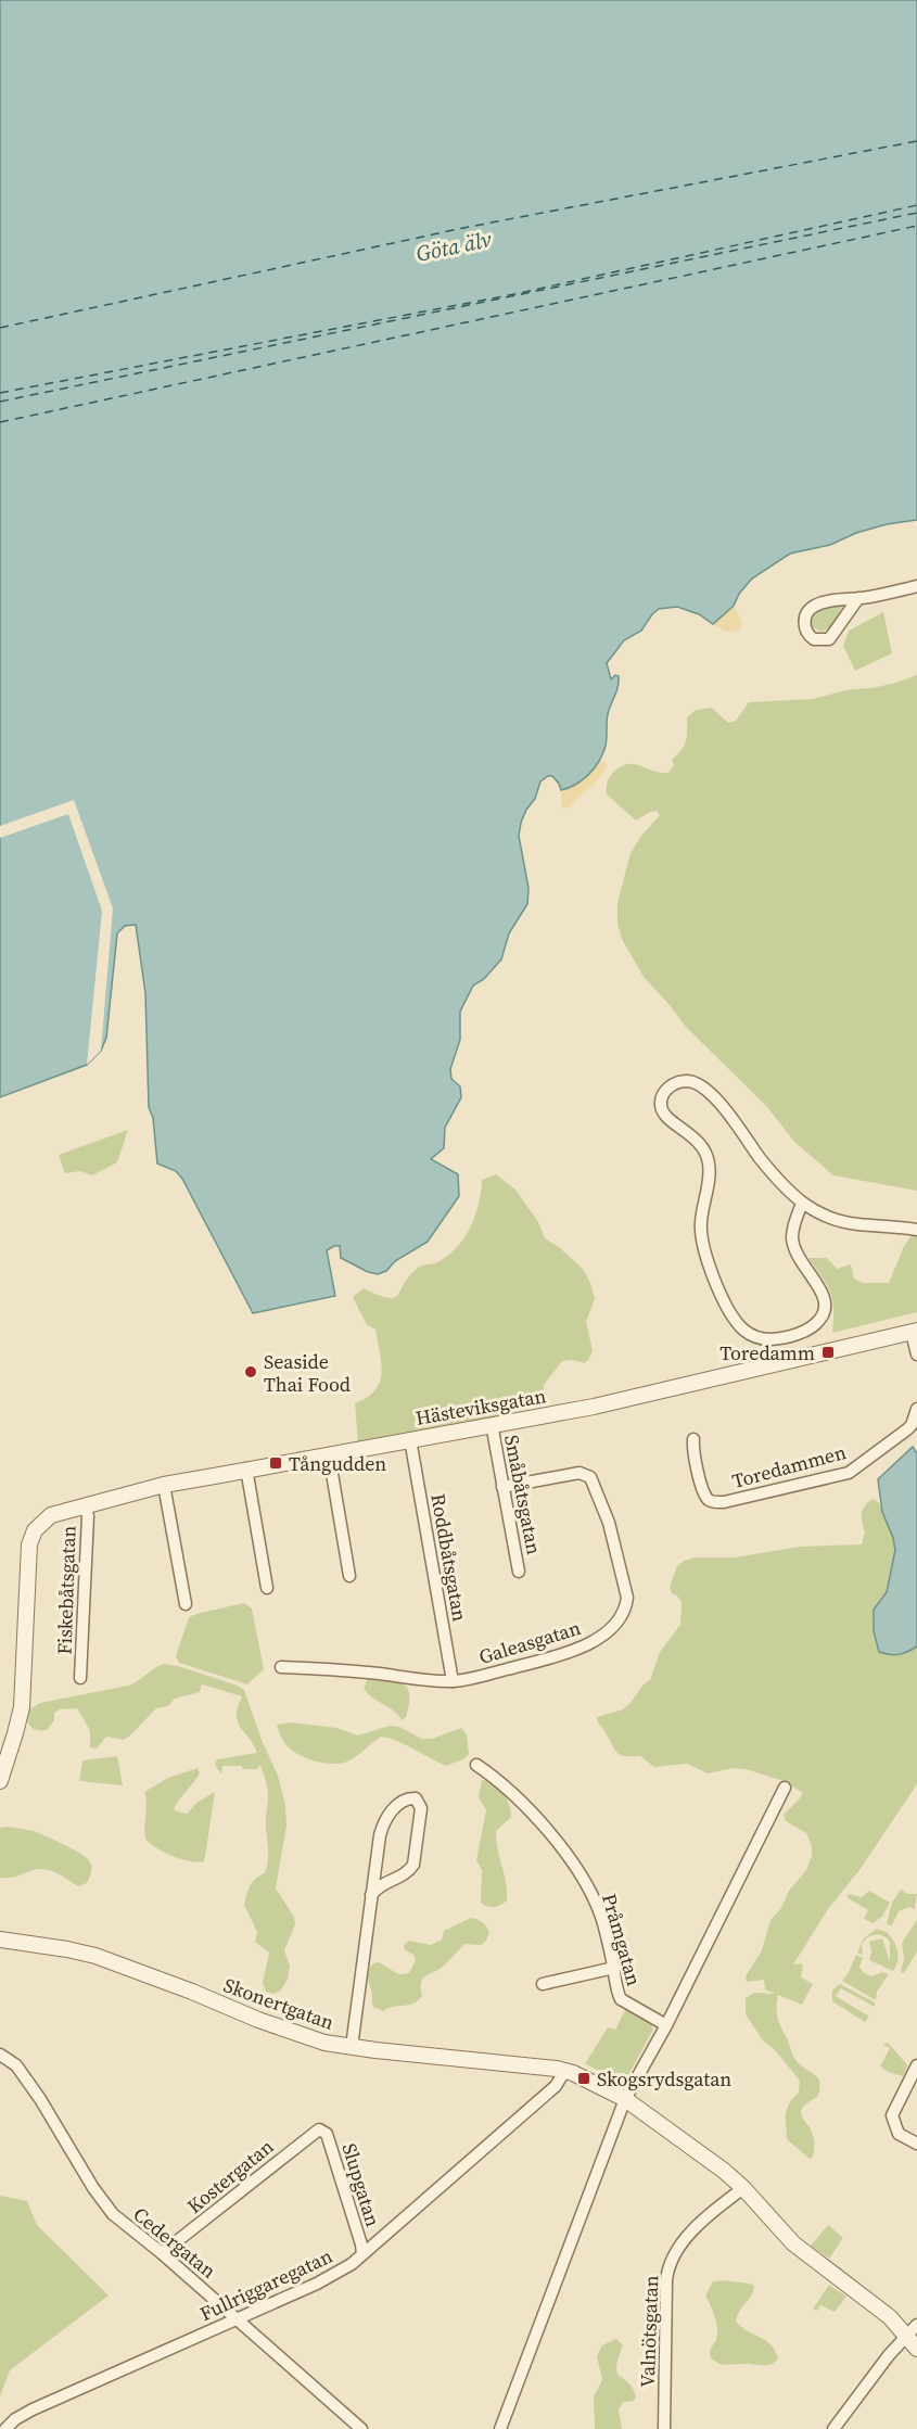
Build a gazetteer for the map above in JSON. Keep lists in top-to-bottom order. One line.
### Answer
{"streets":{"street":["Hästeviksgatan","Toredammen","Småbåtsgatan","Roddbåtsgatan","Fiskebåtsgatan","Galeasgatan","Pråmgatan","Skonertgatan","Kostergatan","Slupgatan","Cedergatan","Fullriggaregatan","Valnötsgatan"]},"crossings":[["Hästeviksgatan","Småbåtsgatan"],["Hästeviksgatan","Roddbåtsgatan"],["Hästeviksgatan","Fiskebåtsgatan"],["Småbåtsgatan","Galeasgatan"],["Roddbåtsgatan","Galeasgatan"],["Skonertgatan","Fullriggaregatan"],["Skonertgatan","Valnötsgatan"],["Kostergatan","Slupgatan"],["Kostergatan","Cedergatan"],["Slupgatan","Fullriggaregatan"],["Cedergatan","Fullriggaregatan"]],"water":["Göta älv"],"places":{"transit":["Toredamm","Tångudden","Skogsrydsgatan"],"other":["Seaside Thai Food"]}}
